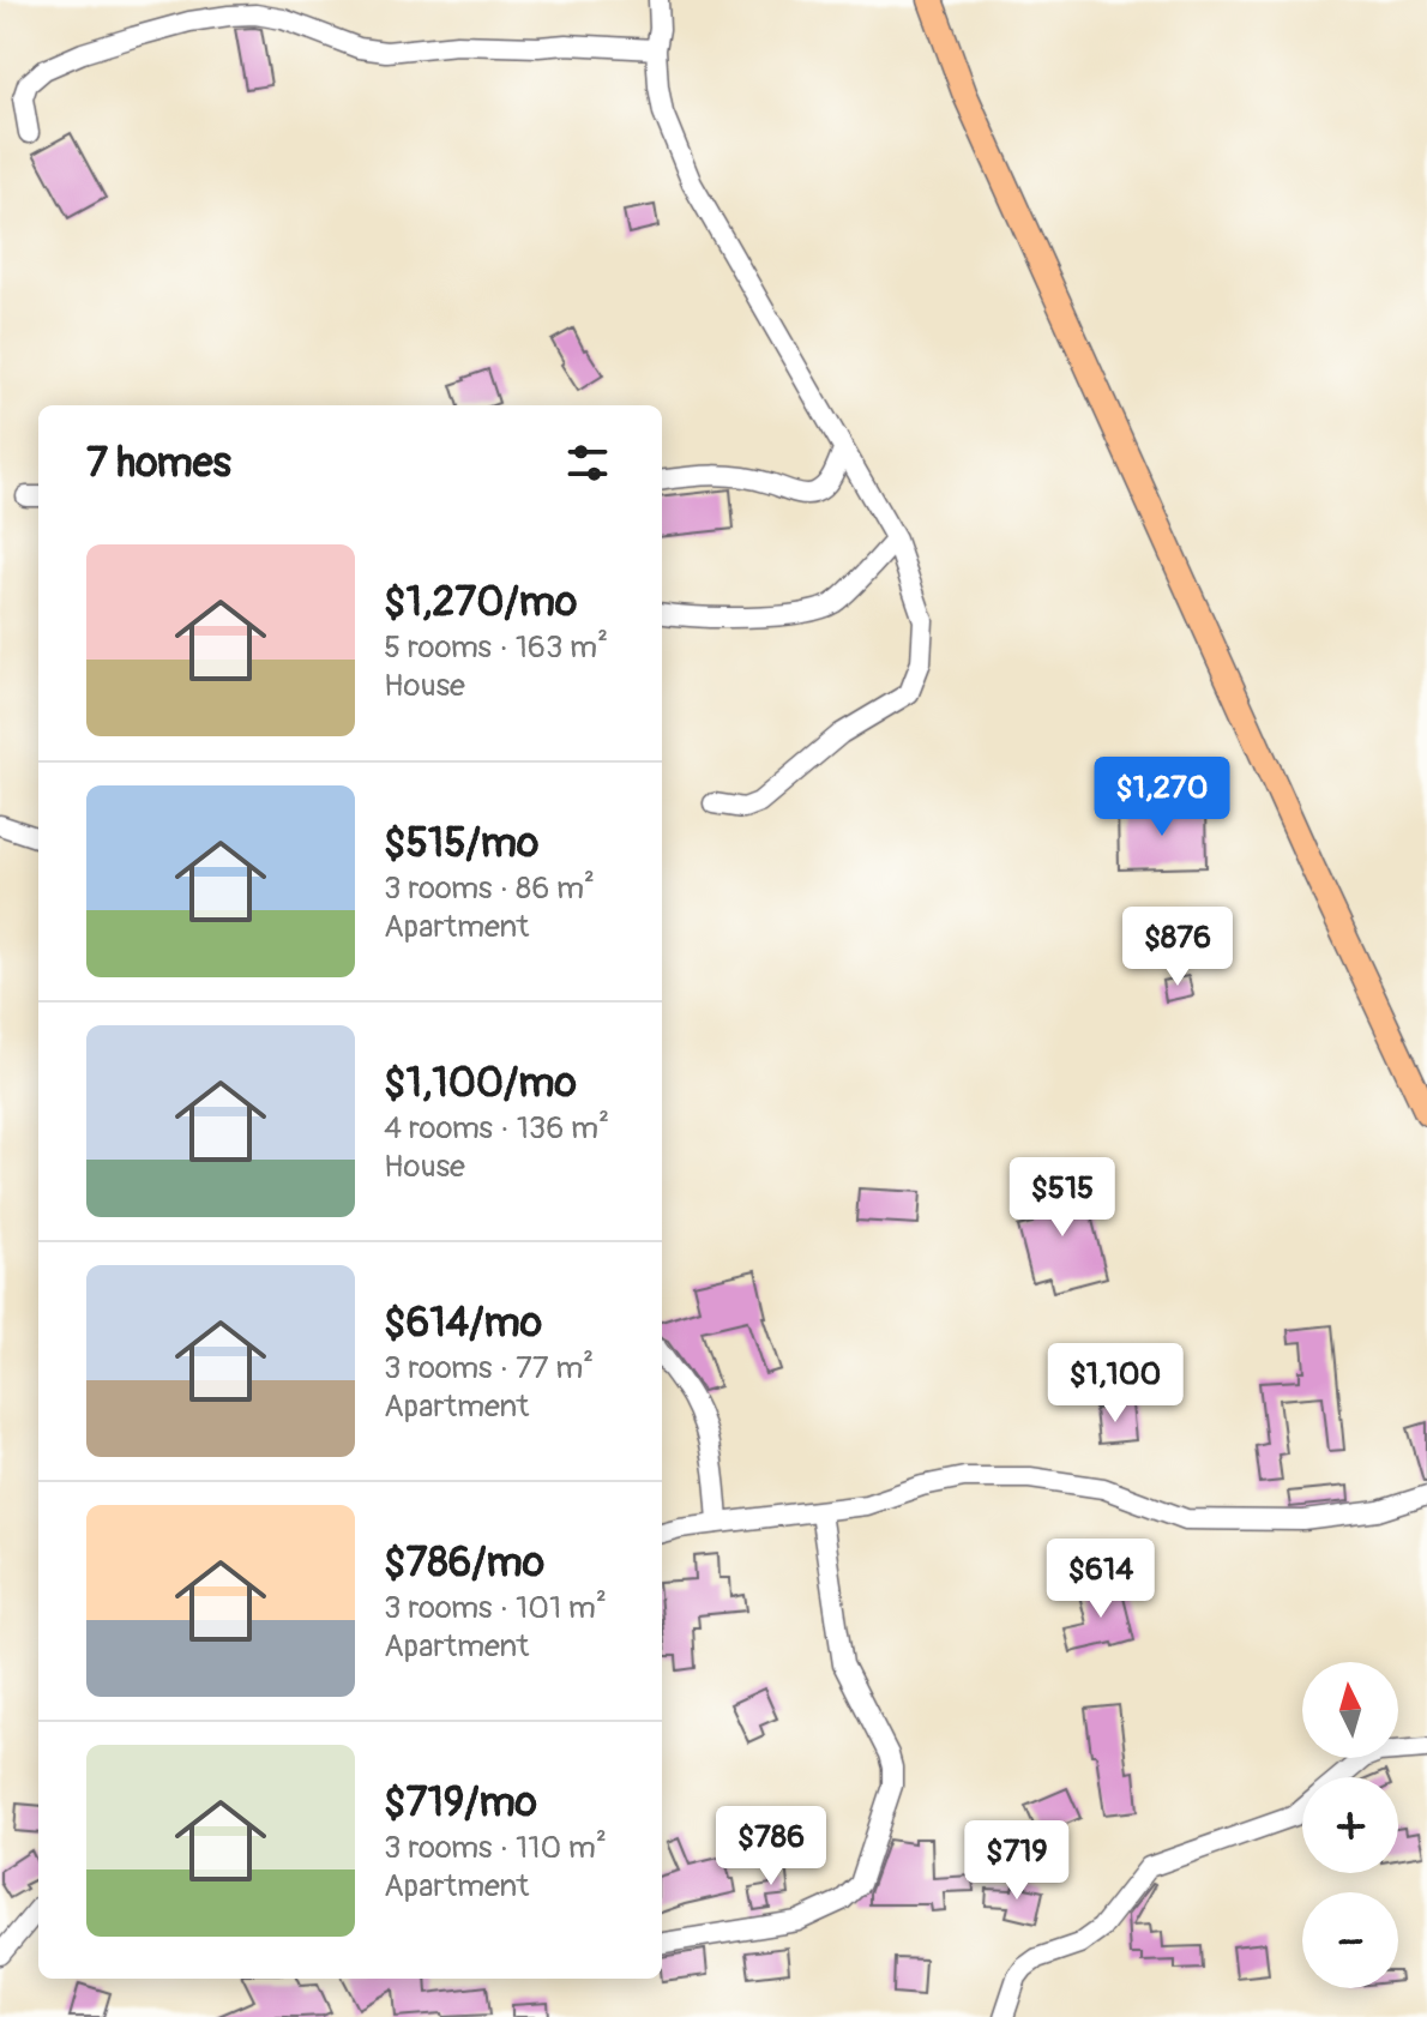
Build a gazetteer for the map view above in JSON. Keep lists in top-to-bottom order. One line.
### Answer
{"north":"top","page":{"heading":"7 homes","list":[{"name":"$1,270/mo","note":"5 rooms · 163 m² · House"},{"name":"$515/mo","note":"3 rooms · 86 m² · Apartment"},{"name":"$1,100/mo","note":"4 rooms · 136 m² · House"},{"name":"$614/mo","note":"3 rooms · 77 m² · Apartment"},{"name":"$786/mo","note":"3 rooms · 101 m² · Apartment"},{"name":"$719/mo","note":"3 rooms · 110 m² · Apartment"}],"price":["$1,270","$876","$515","$1,100","$614","$786","$719"],"map_buttons":["+","−"]}}
